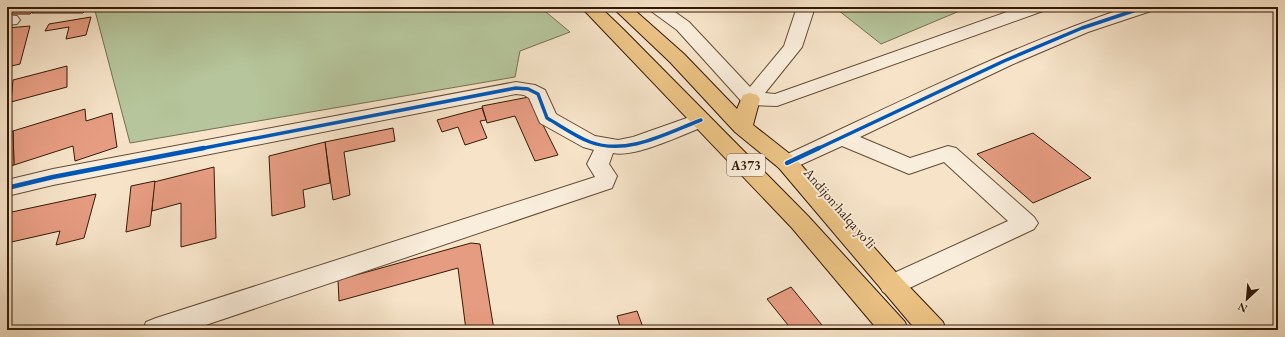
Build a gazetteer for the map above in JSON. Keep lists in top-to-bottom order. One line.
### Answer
{"streets":{"highway":["A373","Andijon halqa yo‘li"]},"north":"bottom left"}
